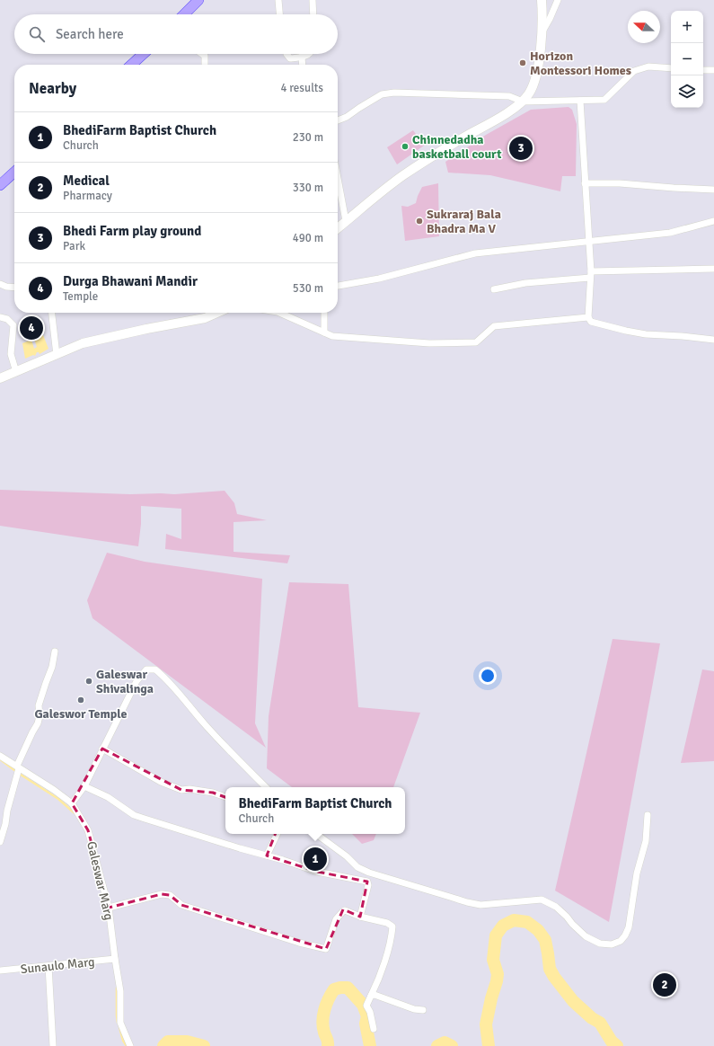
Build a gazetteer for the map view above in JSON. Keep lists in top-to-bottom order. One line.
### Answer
{"streets":{"street":["Galeswar Marg","Sunaulo Marg"]},"crossings":[["Galeswar Marg","Sunaulo Marg"]],"places":["Horizon Montessori Homes","Chinnedadha basketball court","Sukraraj Bala Bhadra Ma V","Galeswar Shivalinga","Galeswor Temple"],"north":"left","page":{"map_buttons":["+","−"],"search":"Search here","heading":["Nearby","4 results"],"list":[{"mark":"1","name":"BhediFarm Baptist Church","note":"Church","value":"230 m"},{"mark":"2","name":"Medical","note":"Pharmacy","value":"330 m"},{"mark":"3","name":"Bhedi Farm play ground","note":"Park","value":"490 m"},{"mark":"4","name":"Durga Bhawani Mandir","note":"Temple","value":"530 m"}],"pins":["3","4","1","2"],"popup":["BhediFarm Baptist Church","Church"]}}
